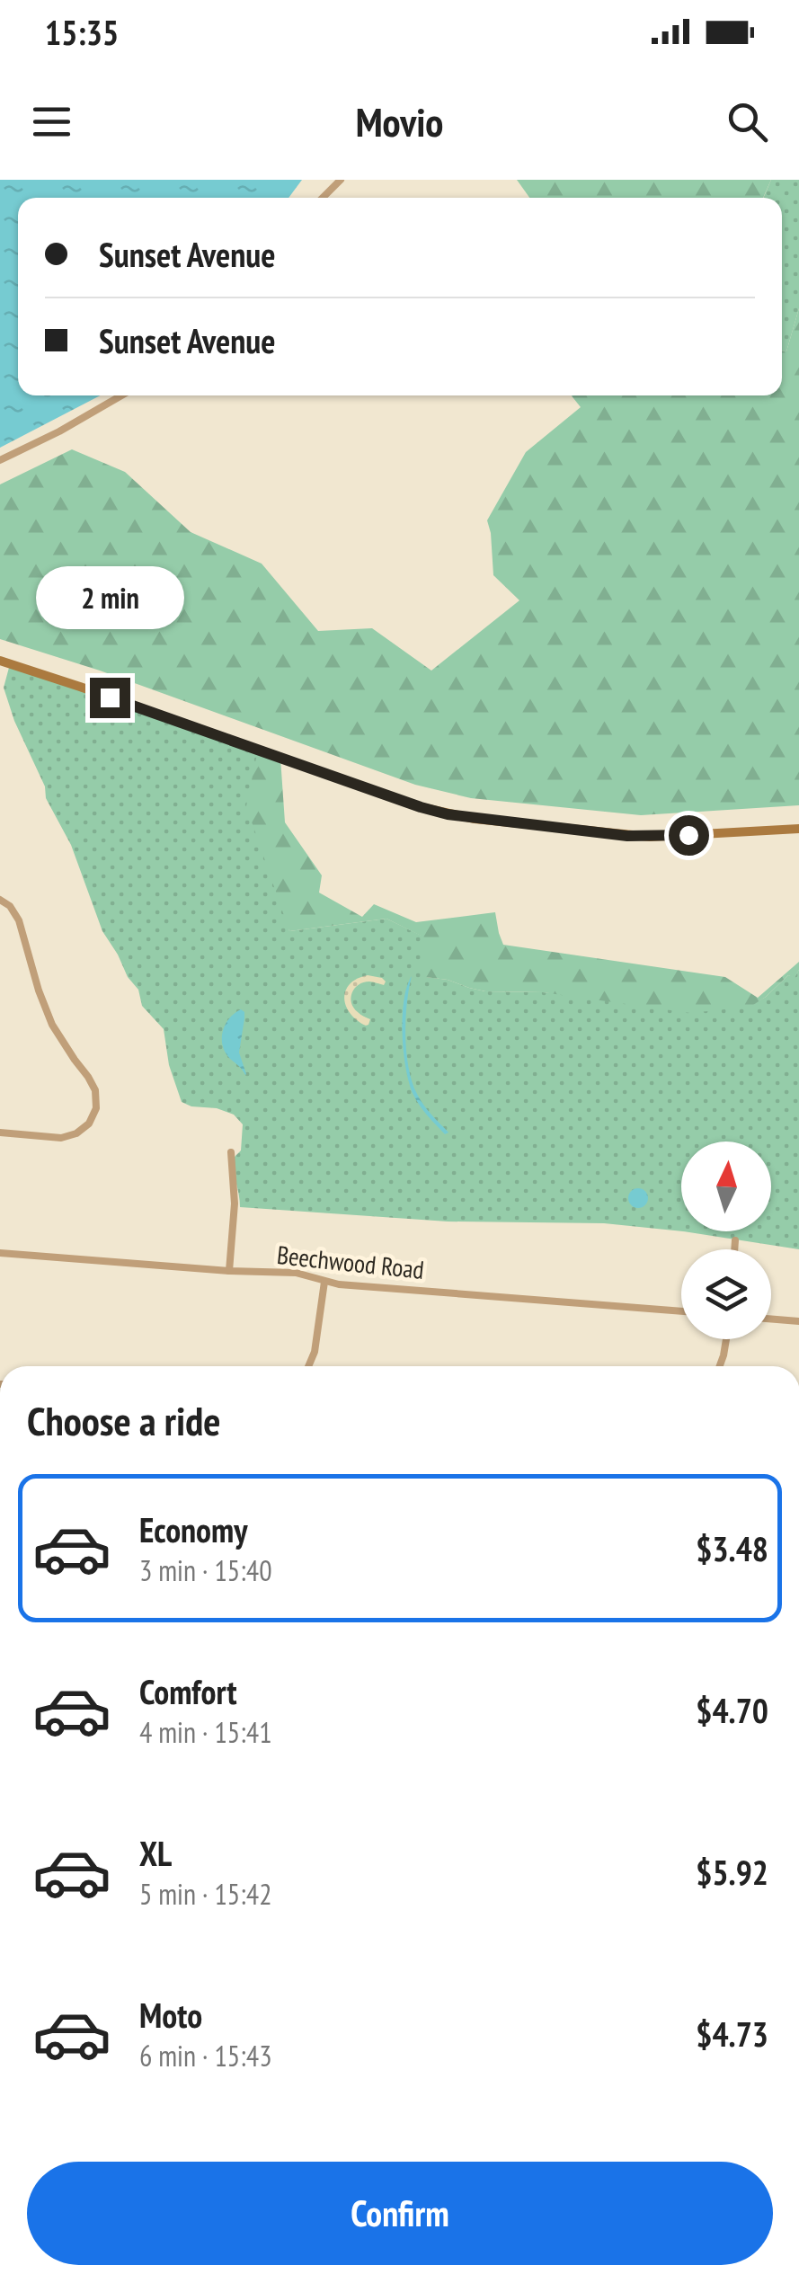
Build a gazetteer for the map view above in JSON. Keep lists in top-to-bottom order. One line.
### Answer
{"streets":{"street":["Beechwood Road"]},"north":"top","page":{"status":"15:35","header":"Movio","banner":["Sunset Avenue","Sunset Avenue"],"bubble":"2 min","heading":"Choose a ride","list":[{"name":"Economy","note":"3 min · 15:40","value":"$3.48"},{"name":"Comfort","note":"4 min · 15:41","value":"$4.70"},{"name":"XL","note":"5 min · 15:42","value":"$5.92"},{"name":"Moto","note":"6 min · 15:43","value":"$4.73"}],"buttons":"Confirm"}}
